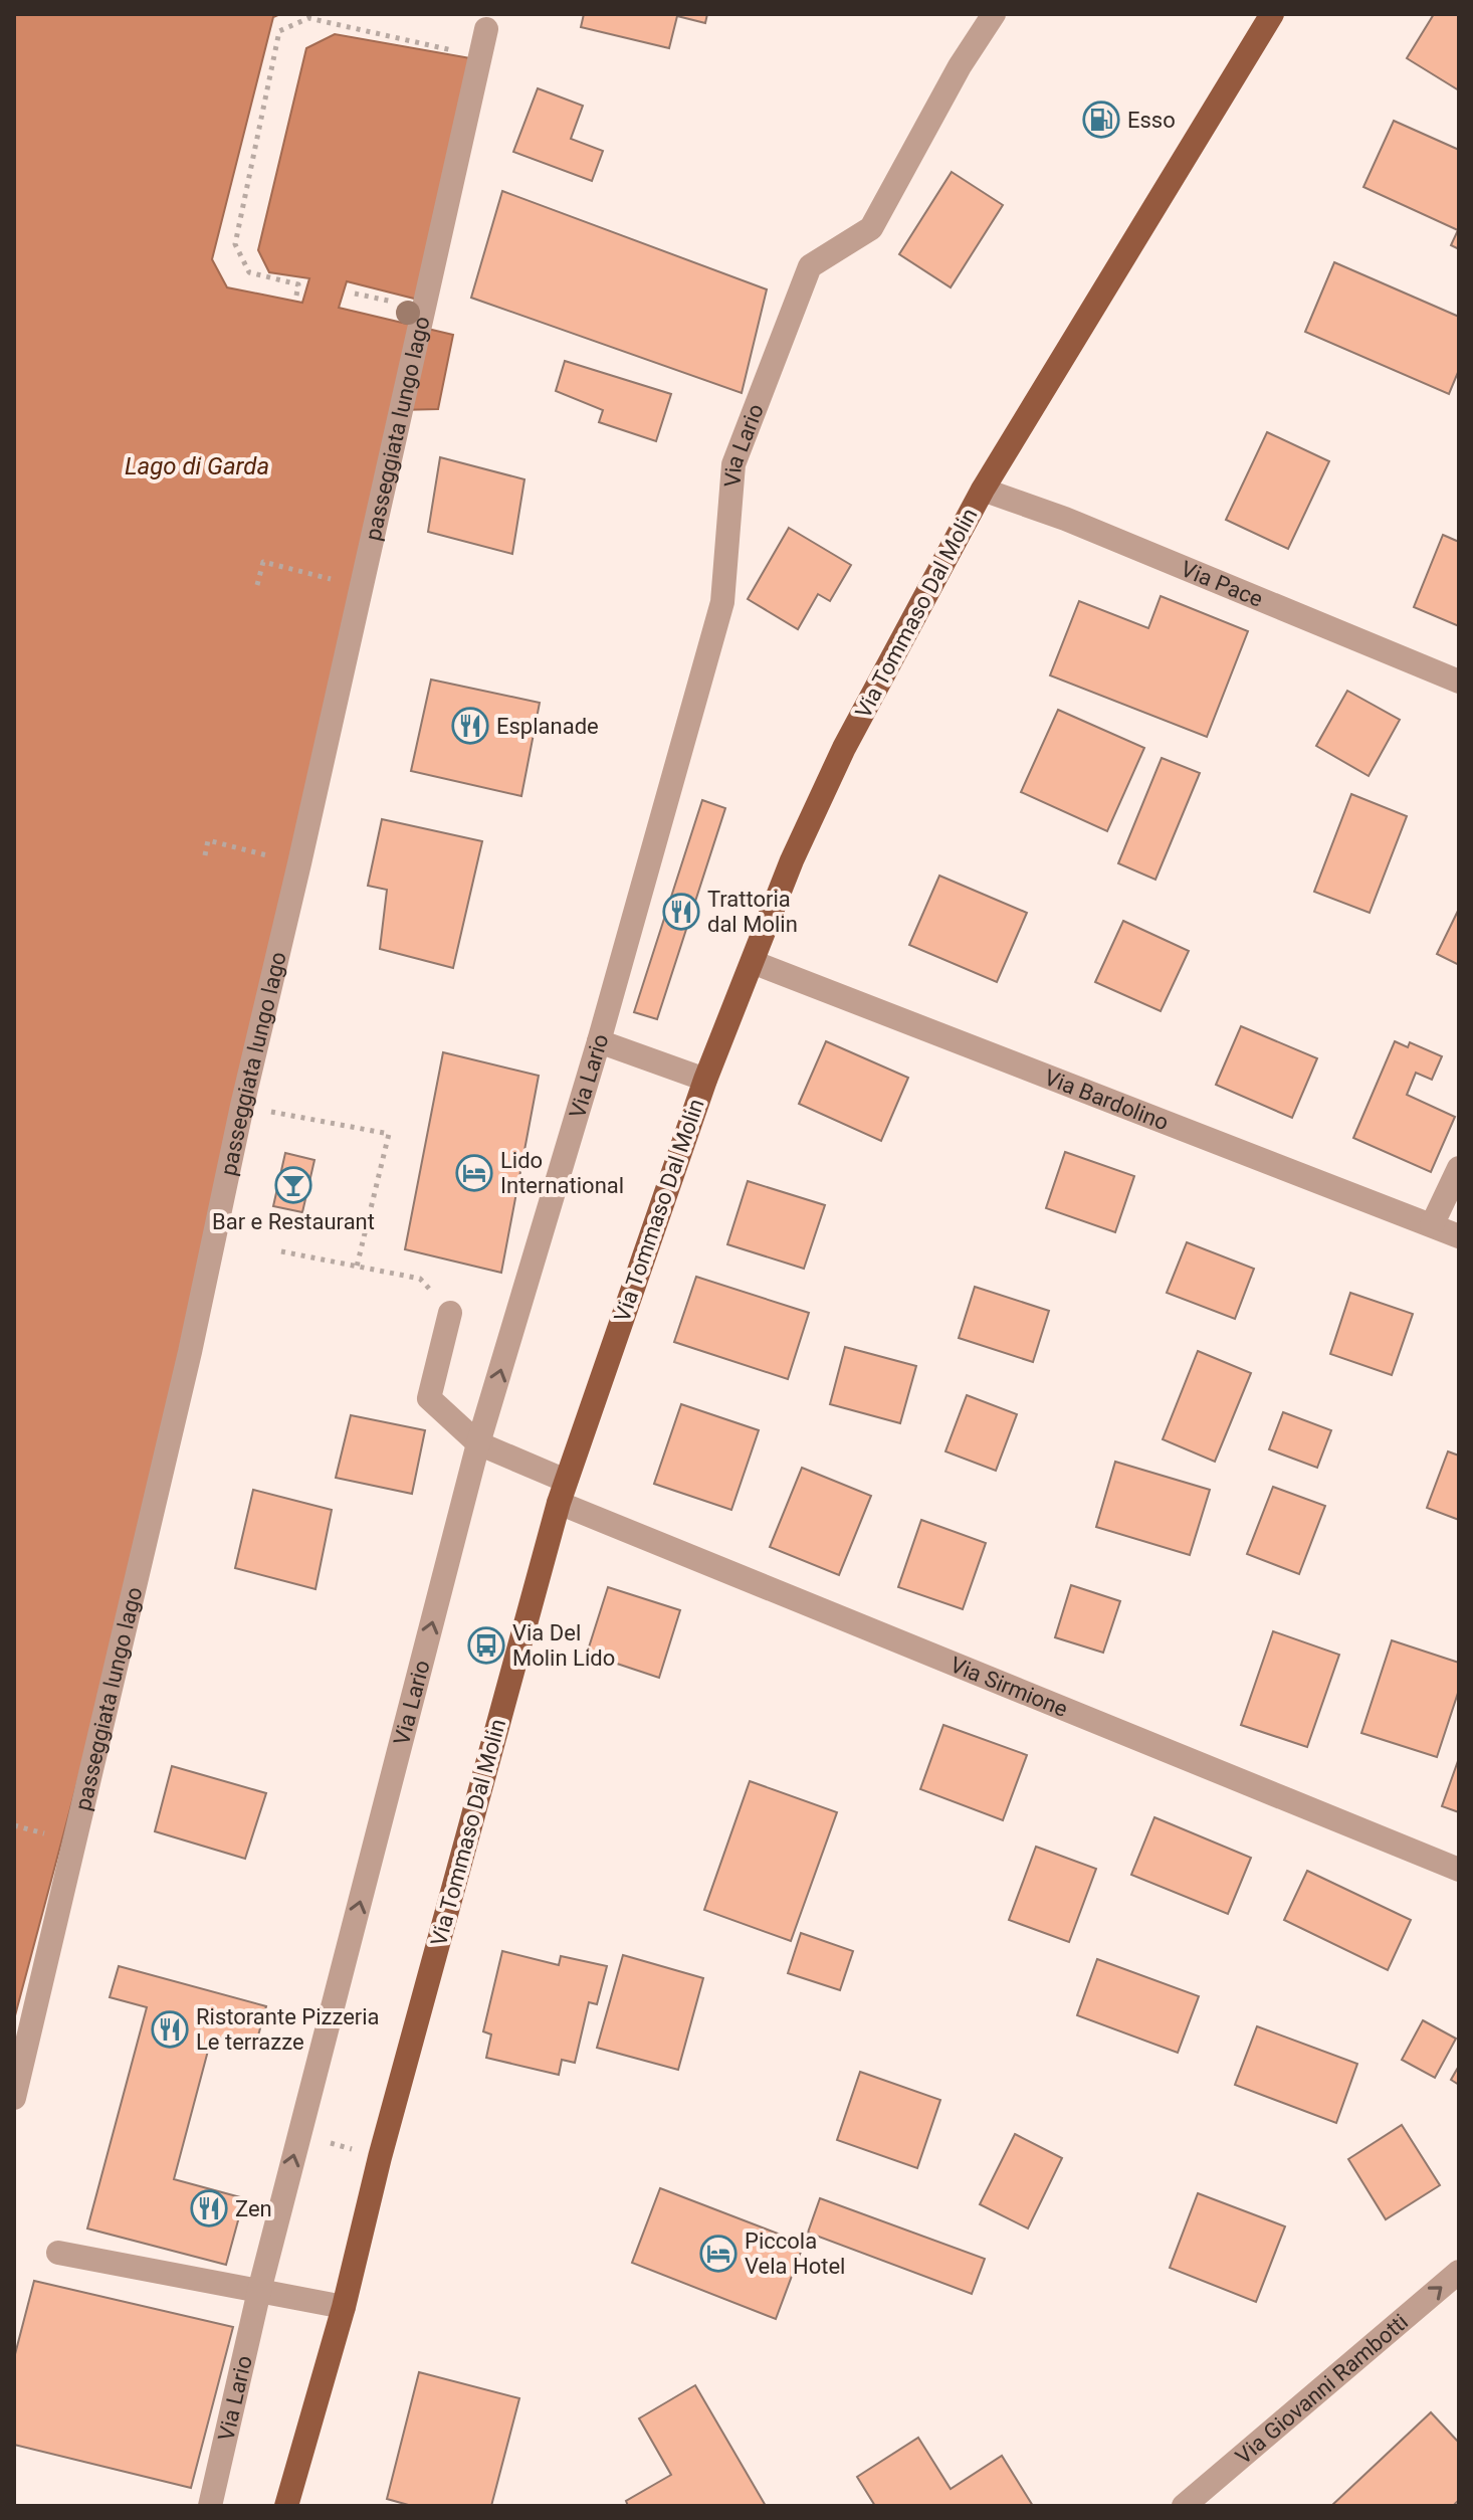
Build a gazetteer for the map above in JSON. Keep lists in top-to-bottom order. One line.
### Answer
{"streets":{"main road":["Via Tommaso Dal Molin"],"street":["passeggiata lungo lago","Via Lario","Via Pace","Via Bardolino","Via Sirmione","Via Giovanni Rambotti"]},"crossings":[["Via Lario","Via Sirmione"],["Via Pace","Via Tommaso Dal Molin"],["Via Tommaso Dal Molin","Via Bardolino"],["Via Tommaso Dal Molin","Via Sirmione"]],"one_way":["Via Lario","Via Giovanni Rambotti"],"water":["Lago di Garda"],"places":{"fuel station":["Esso"],"restaurant":["Esplanade","Trattoria dal Molin","Ristorante Pizzeria Le terrazze","Zen"],"hotel":["Lido International","Piccola Vela Hotel"],"bar":["Bar e Restaurant"],"bus stop":["Via Del Molin Lido"]}}
